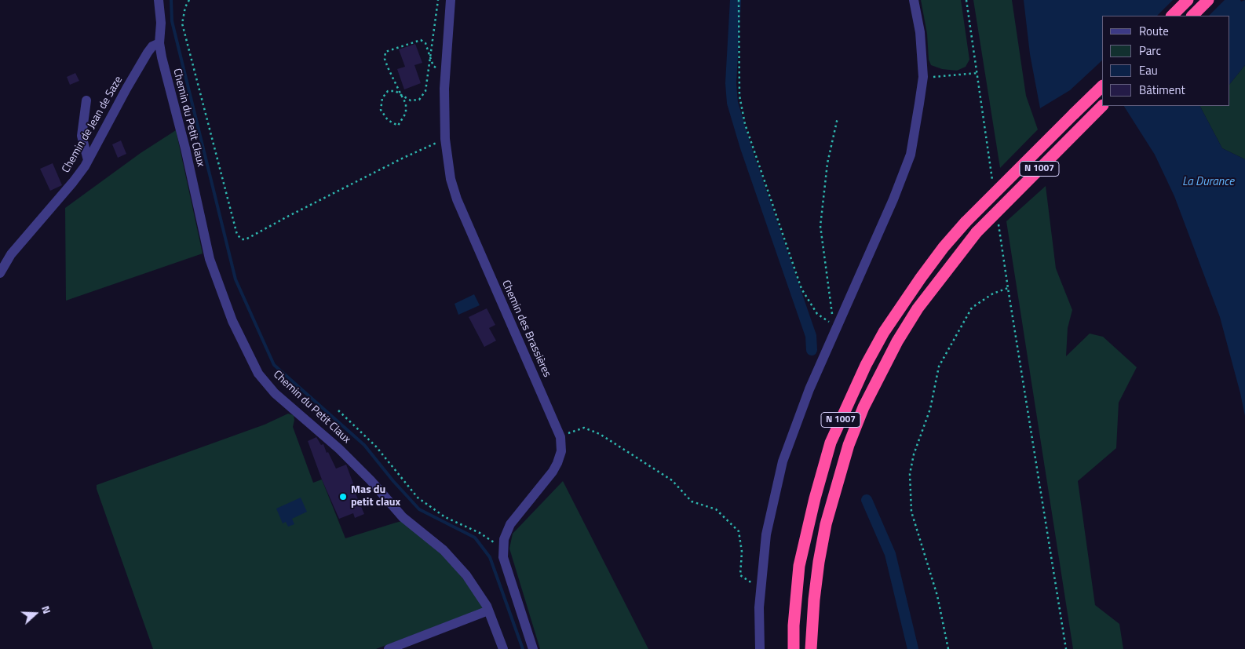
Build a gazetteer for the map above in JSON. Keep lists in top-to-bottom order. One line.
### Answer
{"streets":{"highway":["N 1007"],"street":["Chemin du Petit Claux","Chemin de Jean de Saze","Chemin des Brassières"]},"crossings":[["Chemin du Petit Claux","Chemin de Jean de Saze"]],"water":["La Durance"],"places":["Mas du petit claux"],"legend":["Route","Parc","Eau","Bâtiment"],"north":"right"}
